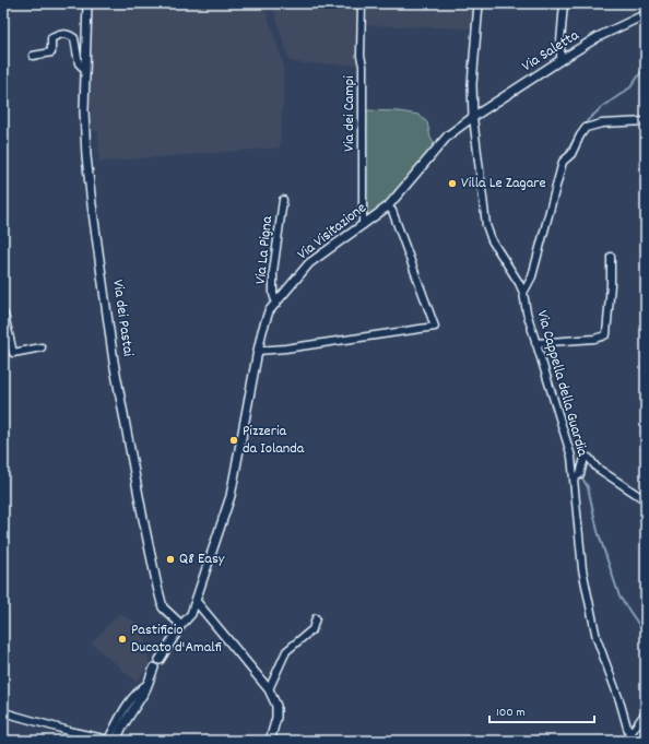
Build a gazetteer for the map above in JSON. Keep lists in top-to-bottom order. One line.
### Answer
{"streets":{"street":["Via Saletta","Via dei Campi","Via Visitazione","Via La Pigna","Via dei Pastai","Via Cappella della Guardia"]},"crossings":[["Via Saletta","Via Visitazione"],["Via Saletta","Via Cappella della Guardia"],["Via dei Campi","Via Visitazione"],["Via Visitazione","Via La Pigna"],["Via Visitazione","Via dei Pastai"],["Via Visitazione","Via Cappella della Guardia"]],"places":["Villa Le Zagare","Pizzeria da Iolanda","Q8 Easy","Pastificio Ducato d'Amalfi"],"scale_bar":"100 m"}
